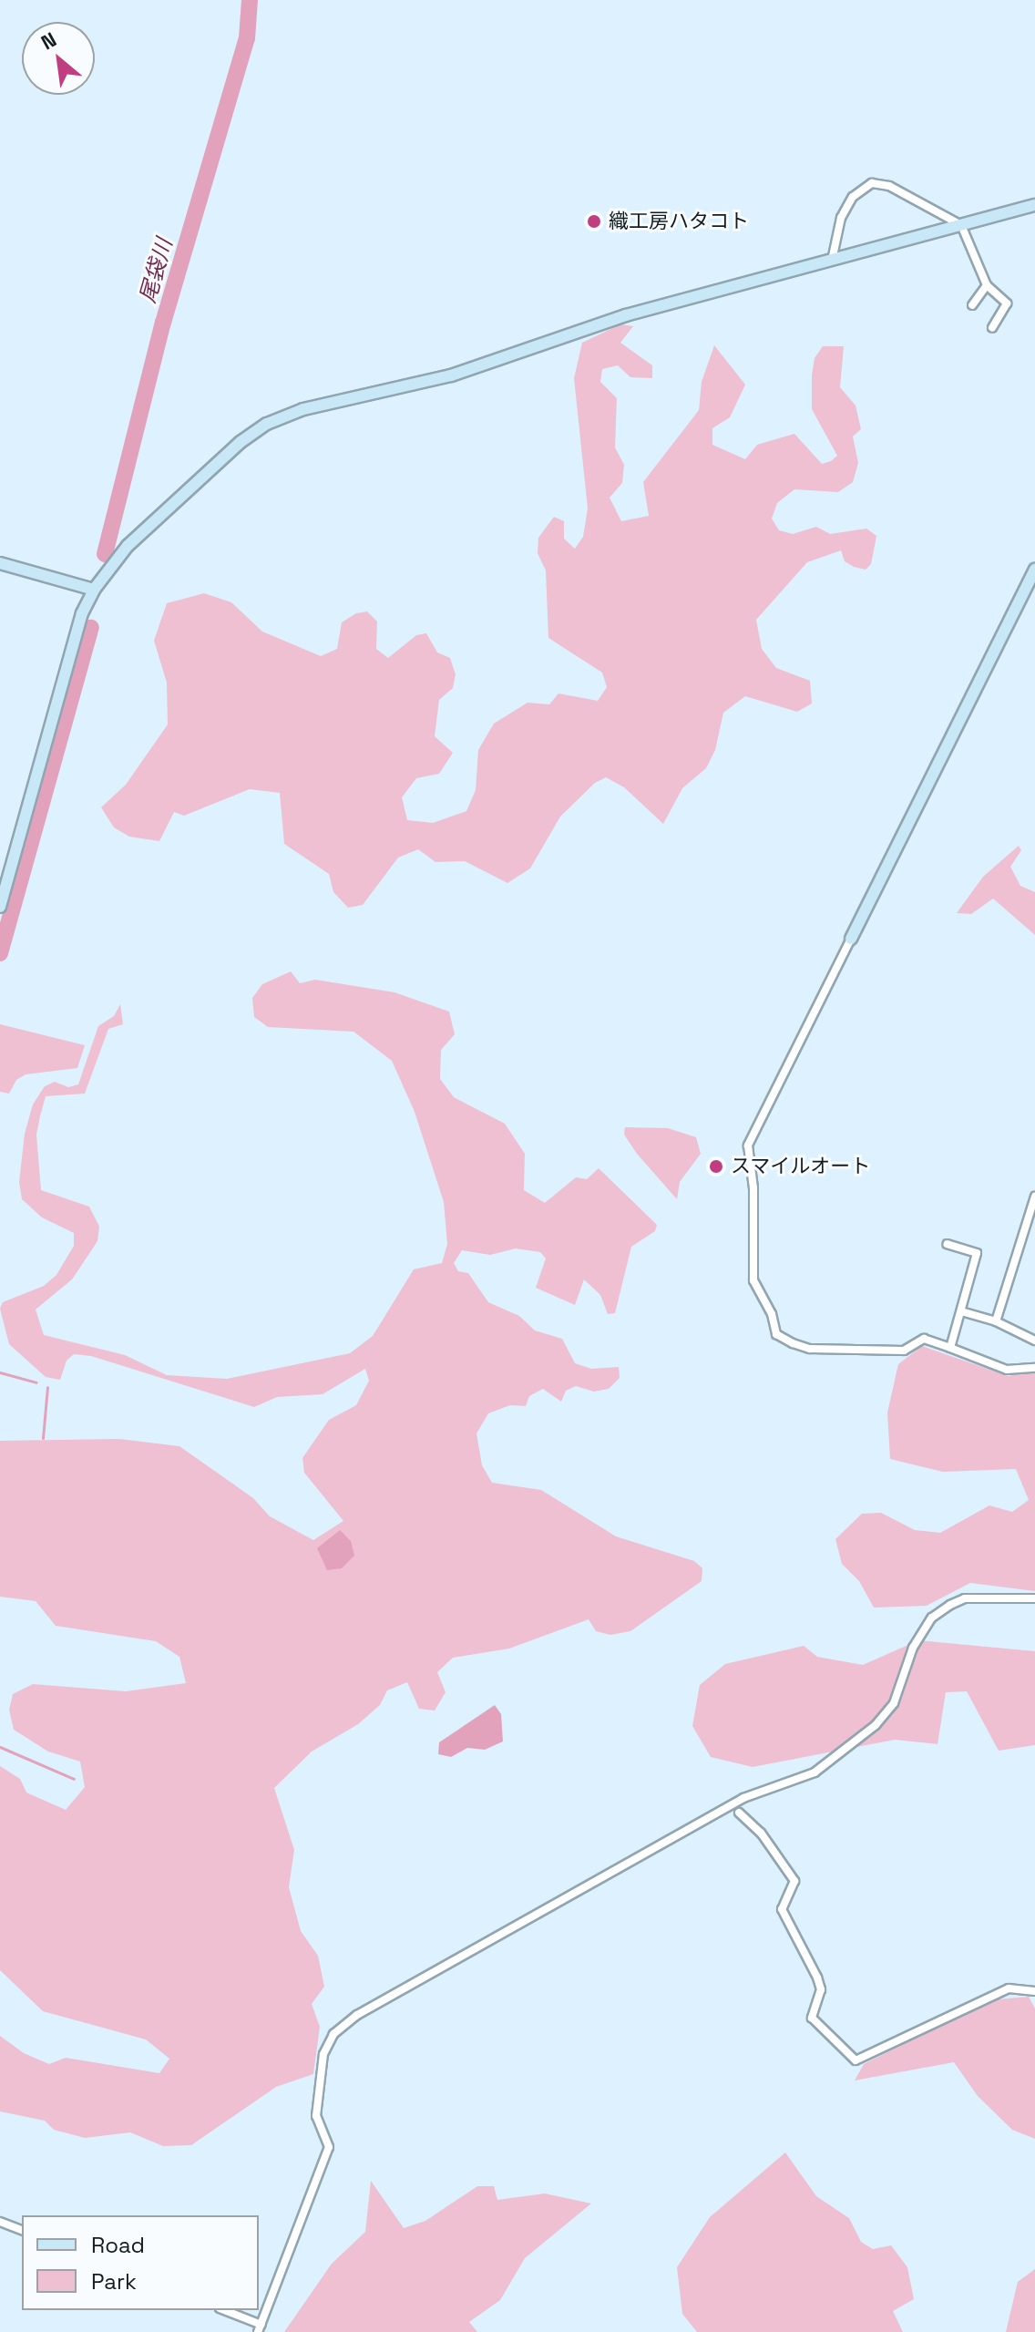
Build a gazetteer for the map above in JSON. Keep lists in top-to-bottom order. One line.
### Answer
{"water":["尾袋川"],"places":["織工房ハタコト","スマイルオート"],"legend":["Road","Park"],"north":"top left"}
